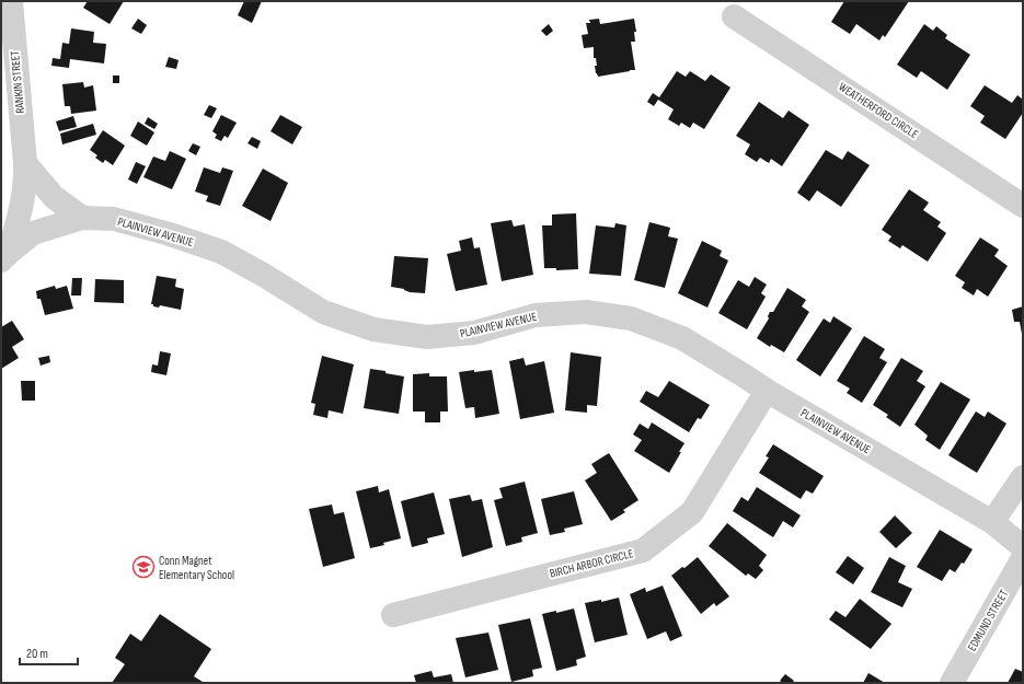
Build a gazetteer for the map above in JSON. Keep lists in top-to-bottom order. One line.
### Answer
{"streets":{"street":["RANKIN STREET","WEATHERFORD CIRCLE","PLAINVIEW AVENUE","BIRCH ARBOR CIRCLE","EDMUND STREET"]},"crossings":[["RANKIN STREET","PLAINVIEW AVENUE"],["PLAINVIEW AVENUE","BIRCH ARBOR CIRCLE"]],"places":{"school or university":["Conn Magnet Elementary School"]},"scale_bar":"20 m"}
